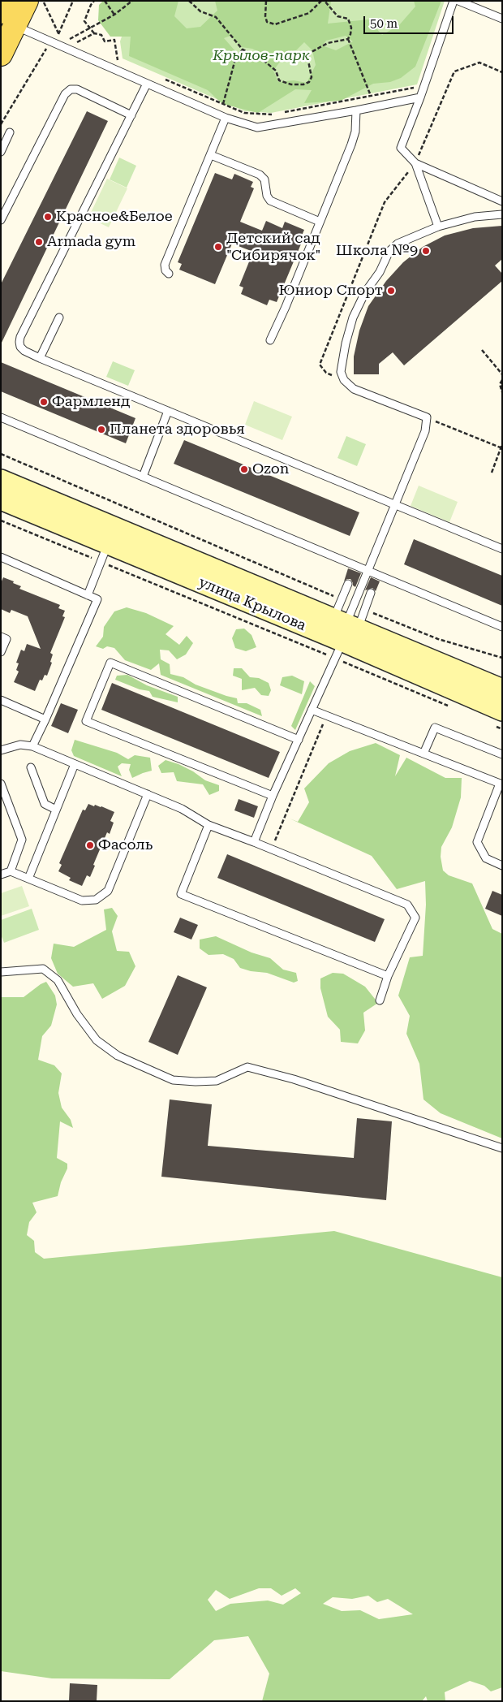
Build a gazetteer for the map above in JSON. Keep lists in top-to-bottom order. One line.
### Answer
{"streets":{"main road":["улица Крылова"]},"parks":["Крылов-парк"],"places":["Красное&Белое","Armada gym","Детский сад \"Сибирячок\"","Школа №9","Юниор Спорт","Фармленд","Планета здоровья","Ozon","Фасоль"],"scale_bar":"50 m"}
